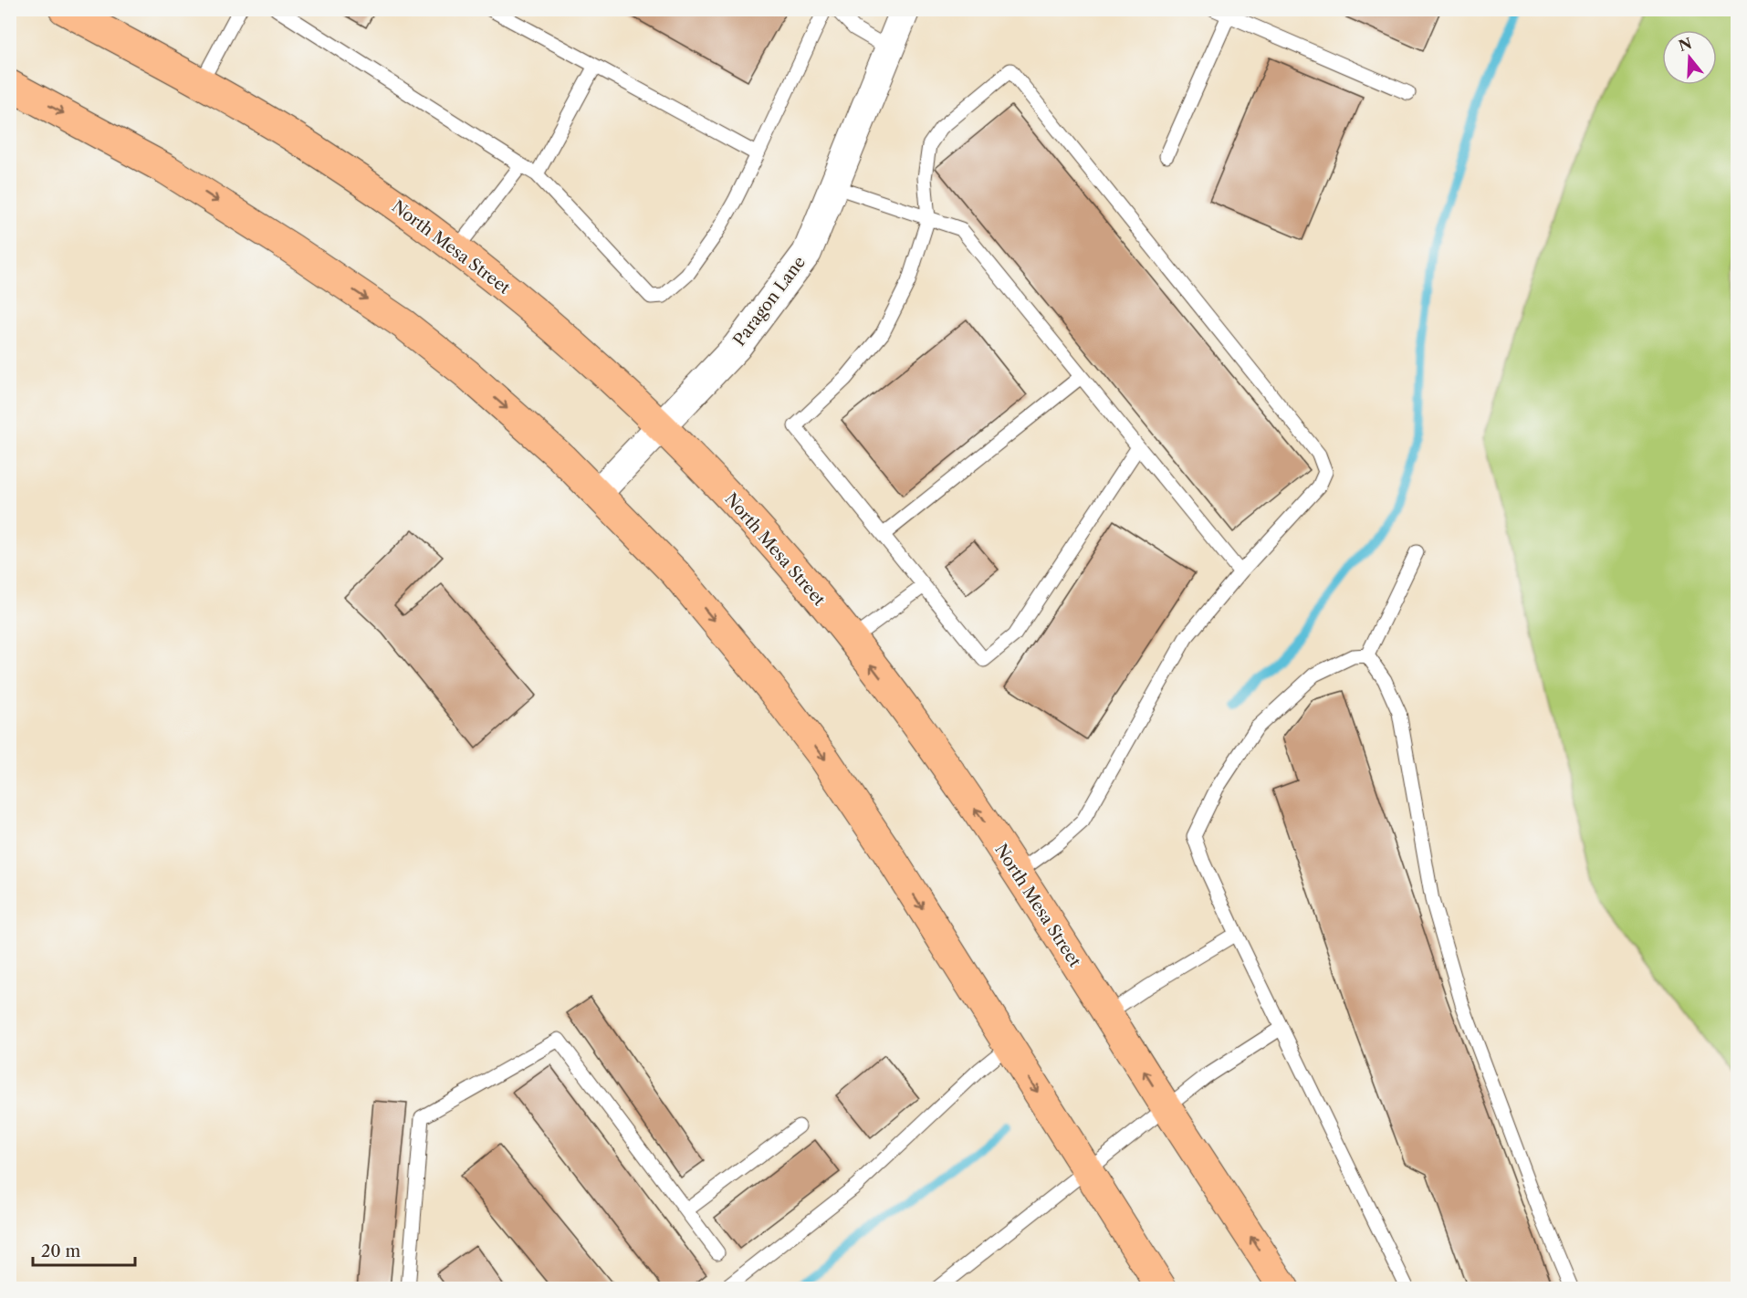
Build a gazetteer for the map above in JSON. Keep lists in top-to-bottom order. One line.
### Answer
{"streets":{"main road":["North Mesa Street"],"street":["Paragon Lane"]},"crossings":[["North Mesa Street","Paragon Lane"]],"scale_bar":"20 m","north":"top"}
